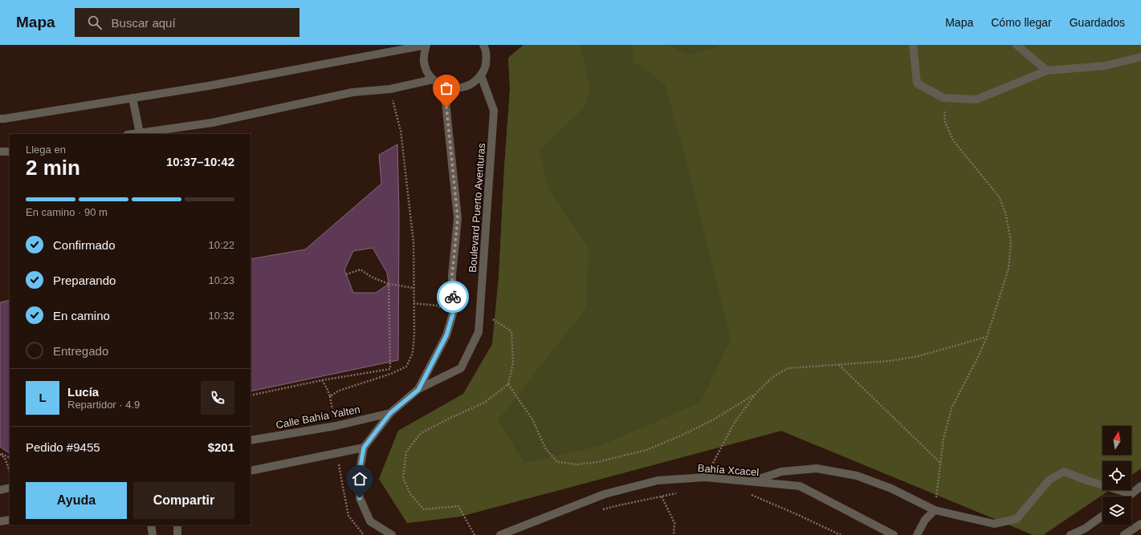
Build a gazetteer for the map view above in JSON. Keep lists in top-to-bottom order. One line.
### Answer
{"streets":{"street":["Boulevard Puerto Aventuras","Calle Bahía Yalten","Bahía Xcacel"]},"north":"top","page":{"header":"Mapa","search":"Buscar aquí","nav":["Mapa","Cómo llegar","Guardados"],"heading":["2 min","Llega en","10:37–10:42"],"panel":["Lucía","Repartidor · 4.9","Pedido #9455","$201"],"bar":"En camino · 90 m","list":[["Confirmado","10:22"],["Preparando","10:23"],["En camino","10:32"],"Entregado"],"round":"L","buttons":["Ayuda","Compartir"]}}
